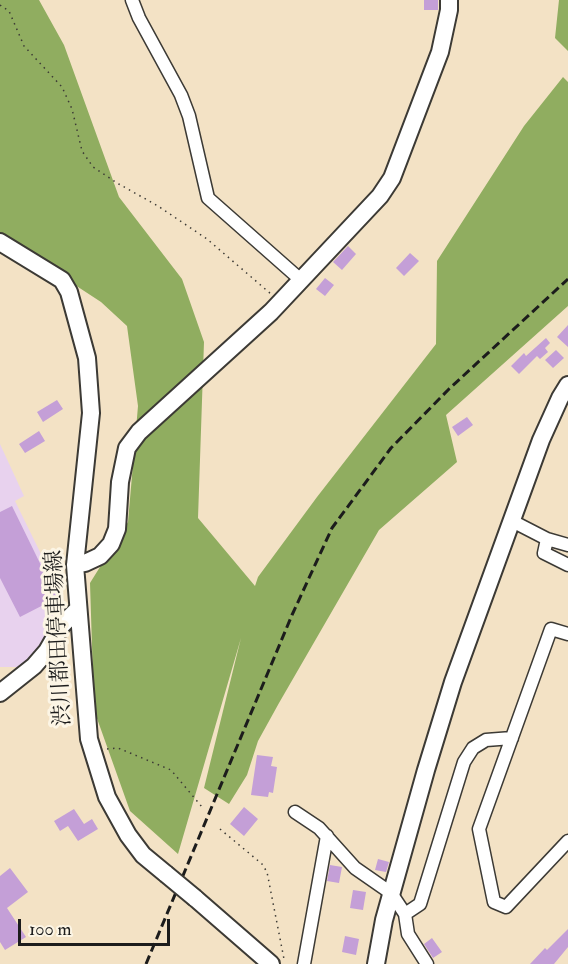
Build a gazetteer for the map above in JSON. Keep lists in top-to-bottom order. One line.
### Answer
{"streets":{"street":["渋川都田停車場線"]},"scale_bar":"100 m"}
